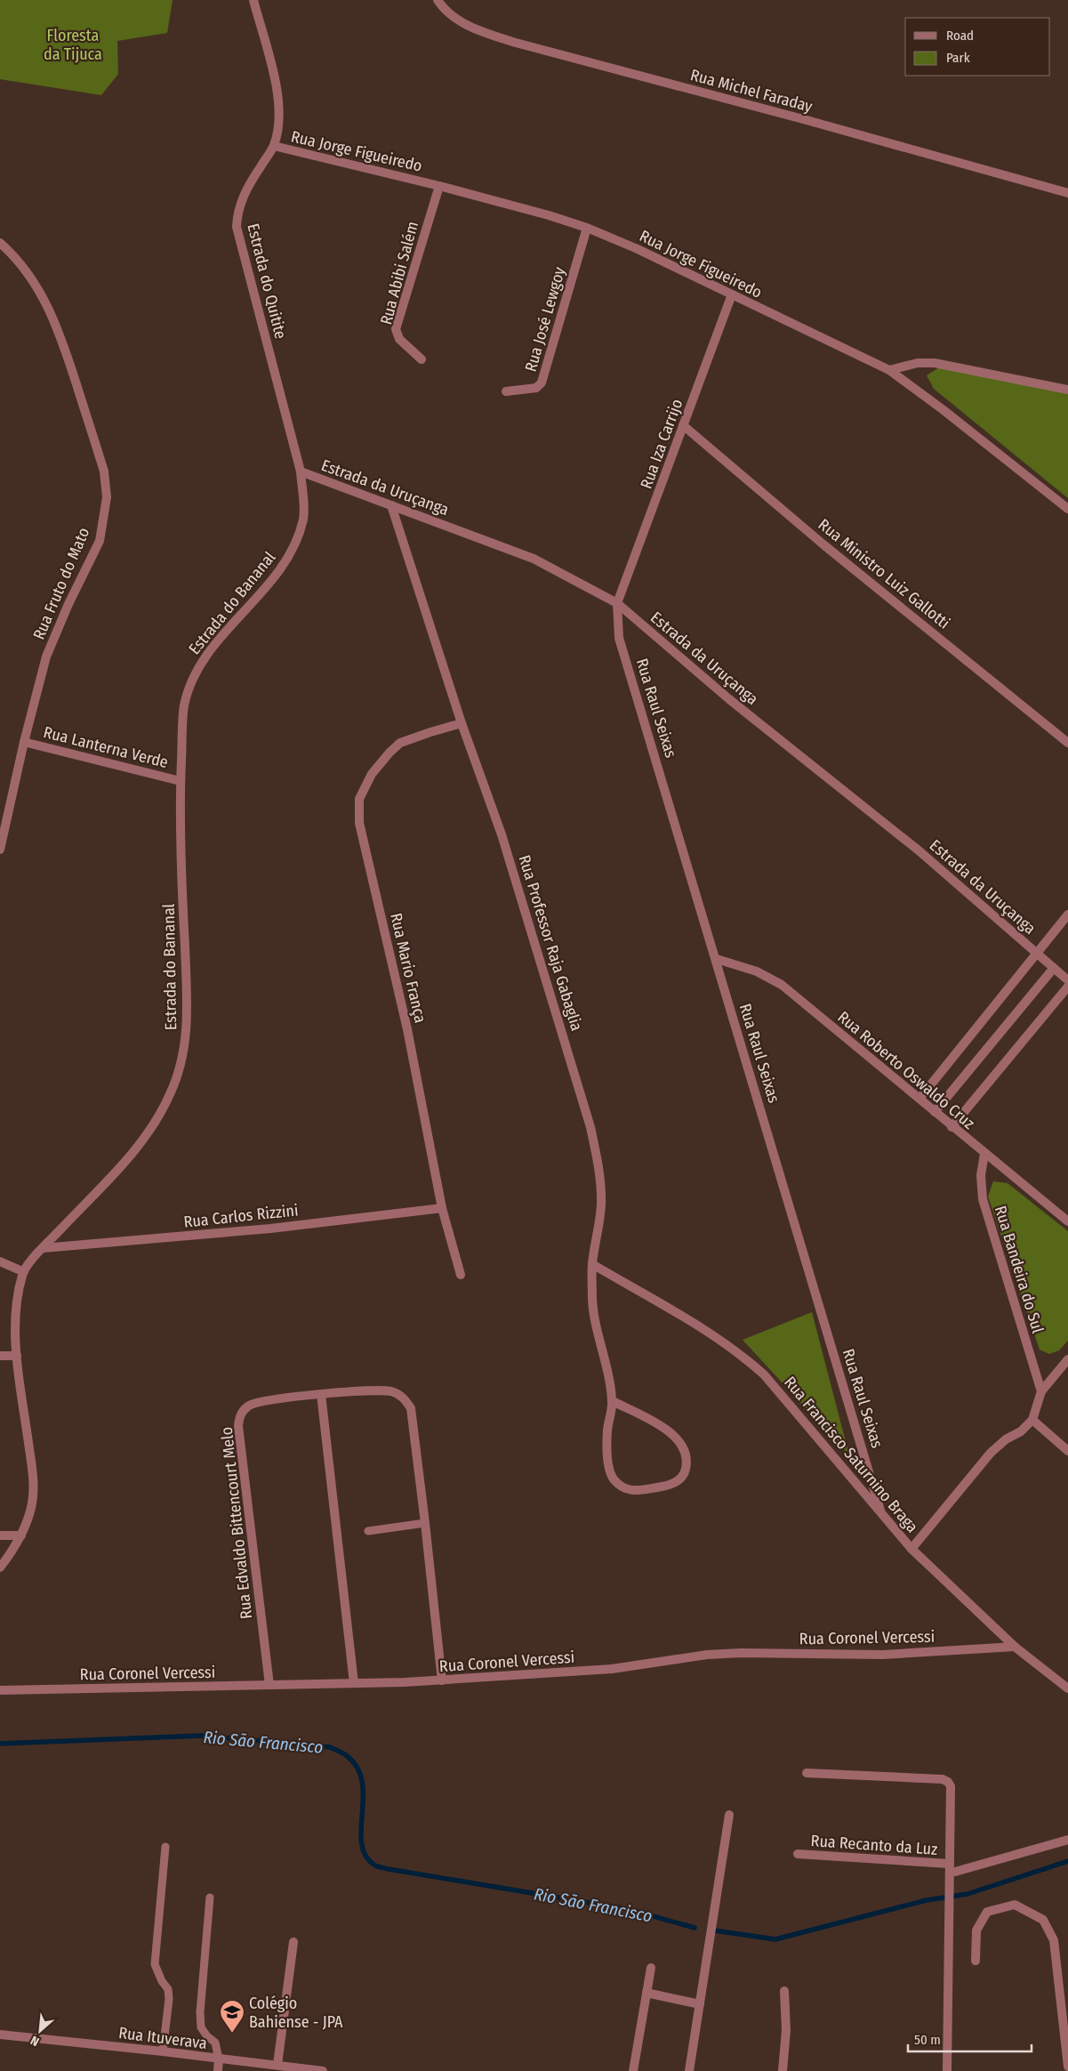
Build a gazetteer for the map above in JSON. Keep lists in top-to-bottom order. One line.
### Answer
{"streets":{"street":["Rua Michel Faraday","Rua Jorge Figueiredo","Rua Abibi Salém","Estrada do Quitite","Rua José Lewgoy","Rua Iza Carrijo","Estrada da Uruçanga","Rua Ministro Luiz Gallotti","Rua Fruto do Mato","Estrada do Bananal","Rua Raul Seixas","Rua Lanterna Verde","Rua Professor Raja Gabaglia","Rua Mario França","Rua Roberto Oswaldo Cruz","Rua Carlos Rizzini","Rua Bandeira do Sul","Rua Francisco Saturnino Braga","Rua Edvaldo Bittencourt Melo","Rua Coronel Vercessi","Rua Recanto da Luz","Rua Ituverava"]},"crossings":[["Rua Jorge Figueiredo","Rua Abibi Salém"],["Rua Jorge Figueiredo","Estrada do Quitite"],["Rua Jorge Figueiredo","Rua José Lewgoy"],["Rua Jorge Figueiredo","Rua Iza Carrijo"],["Estrada do Quitite","Estrada da Uruçanga"],["Estrada do Quitite","Estrada do Bananal"],["Rua Iza Carrijo","Estrada da Uruçanga"],["Rua Iza Carrijo","Rua Ministro Luiz Gallotti"],["Rua Iza Carrijo","Rua Raul Seixas"],["Estrada da Uruçanga","Estrada do Bananal"],["Estrada da Uruçanga","Rua Raul Seixas"],["Estrada da Uruçanga","Rua Professor Raja Gabaglia"],["Estrada da Uruçanga","Rua Roberto Oswaldo Cruz"],["Rua Fruto do Mato","Rua Lanterna Verde"],["Estrada do Bananal","Rua Lanterna Verde"],["Estrada do Bananal","Rua Carlos Rizzini"],["Rua Raul Seixas","Rua Roberto Oswaldo Cruz"],["Rua Raul Seixas","Rua Francisco Saturnino Braga"],["Rua Professor Raja Gabaglia","Rua Mario França"],["Rua Professor Raja Gabaglia","Rua Francisco Saturnino Braga"],["Rua Mario França","Rua Carlos Rizzini"],["Rua Roberto Oswaldo Cruz","Rua Bandeira do Sul"],["Rua Francisco Saturnino Braga","Rua Coronel Vercessi"],["Rua Edvaldo Bittencourt Melo","Rua Coronel Vercessi"]],"water":["Rio São Francisco"],"parks":["Floresta da Tijuca"],"places":{"school or university":["Colégio Bahiense - JPA"]},"legend":["Road","Park"],"scale_bar":"50 m","north":"bottom left"}
